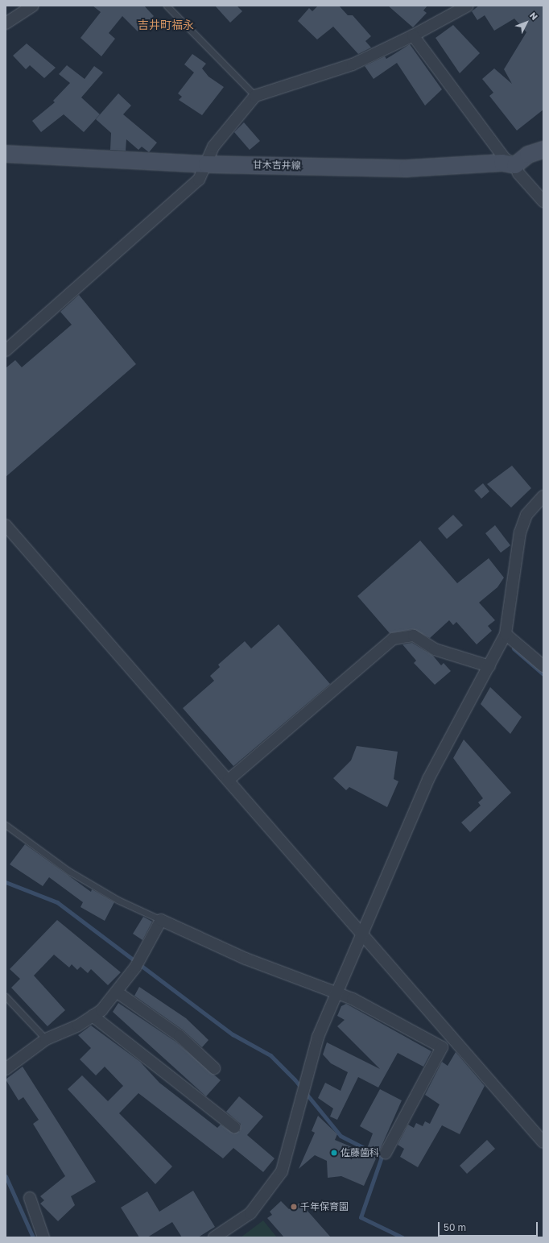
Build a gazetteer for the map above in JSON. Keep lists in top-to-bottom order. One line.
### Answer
{"streets":{"main road":["甘木吉井線"]},"districts":["吉井町福永"],"places":["佐藤歯科","千年保育園"],"scale_bar":"50 m","north":"top right"}
